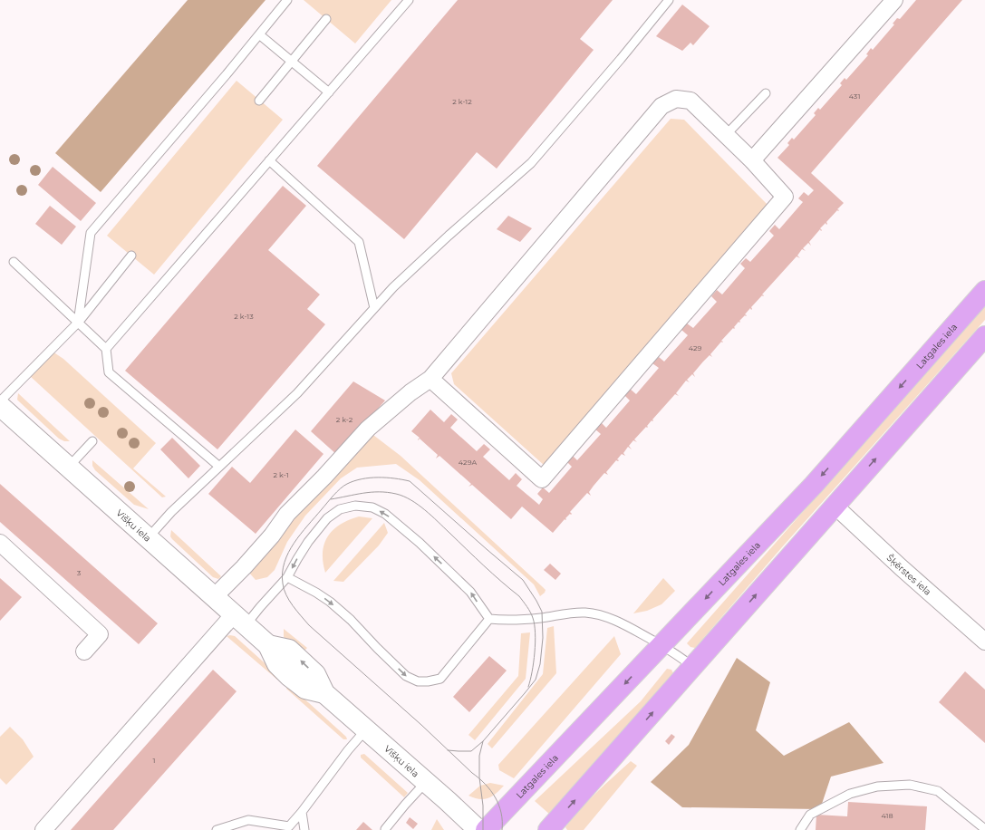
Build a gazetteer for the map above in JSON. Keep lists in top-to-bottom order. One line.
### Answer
{"streets":{"highway":["Latgales iela"],"street":["Višķu iela","Šķērstes iela"]},"house_numbers":["431","2 k-12","2 k-13","429","2 k-2","429A","2 k-1","3","1","418"]}
